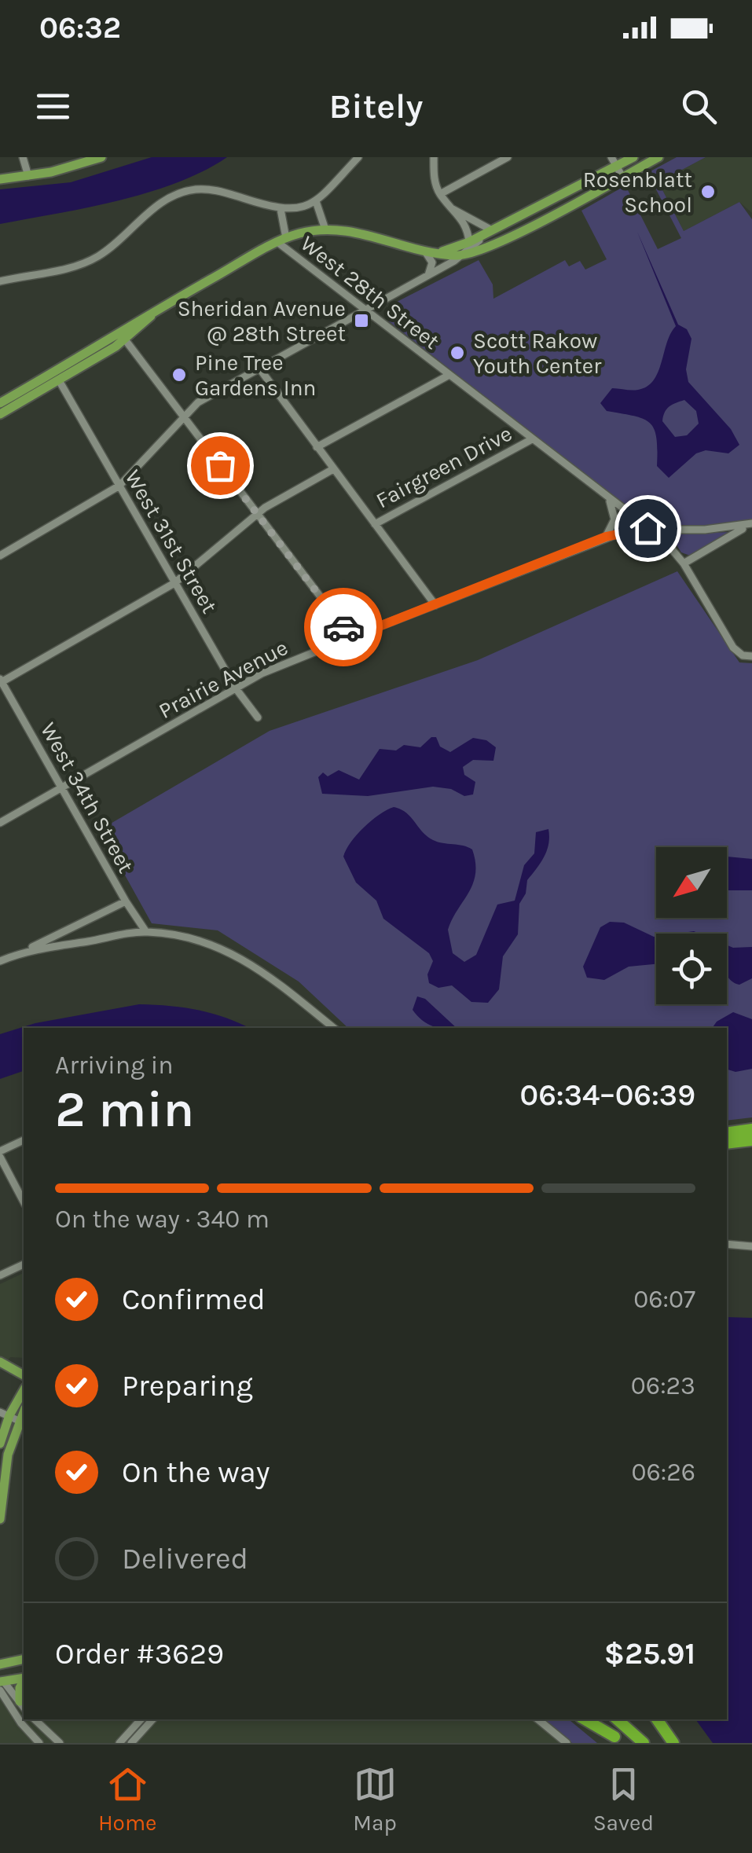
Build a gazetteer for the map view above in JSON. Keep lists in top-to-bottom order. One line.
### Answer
{"streets":{"street":["West 28th Street","Fairgreen Drive","West 31st Street","Prairie Avenue","West 34th Street"]},"crossings":[["West 28th Street","Fairgreen Drive"],["West 28th Street","Prairie Avenue"],["West 31st Street","Prairie Avenue"],["Prairie Avenue","West 34th Street"]],"places":{"other":["Rosenblatt School","Scott Rakow Youth Center","Pine Tree Gardens Inn"],"transit":["Sheridan Avenue @ 28th Street"]},"north":"bottom left","page":{"status":"06:32","header":"Bitely","heading":["2 min","Arriving in","06:34–06:39"],"panel":["Order #3629","$25.91"],"bar":"On the way · 340 m","list":[["Confirmed","06:07"],["Preparing","06:23"],["On the way","06:26"],"Delivered"],"tabs":["Home","Map","Saved"]}}
